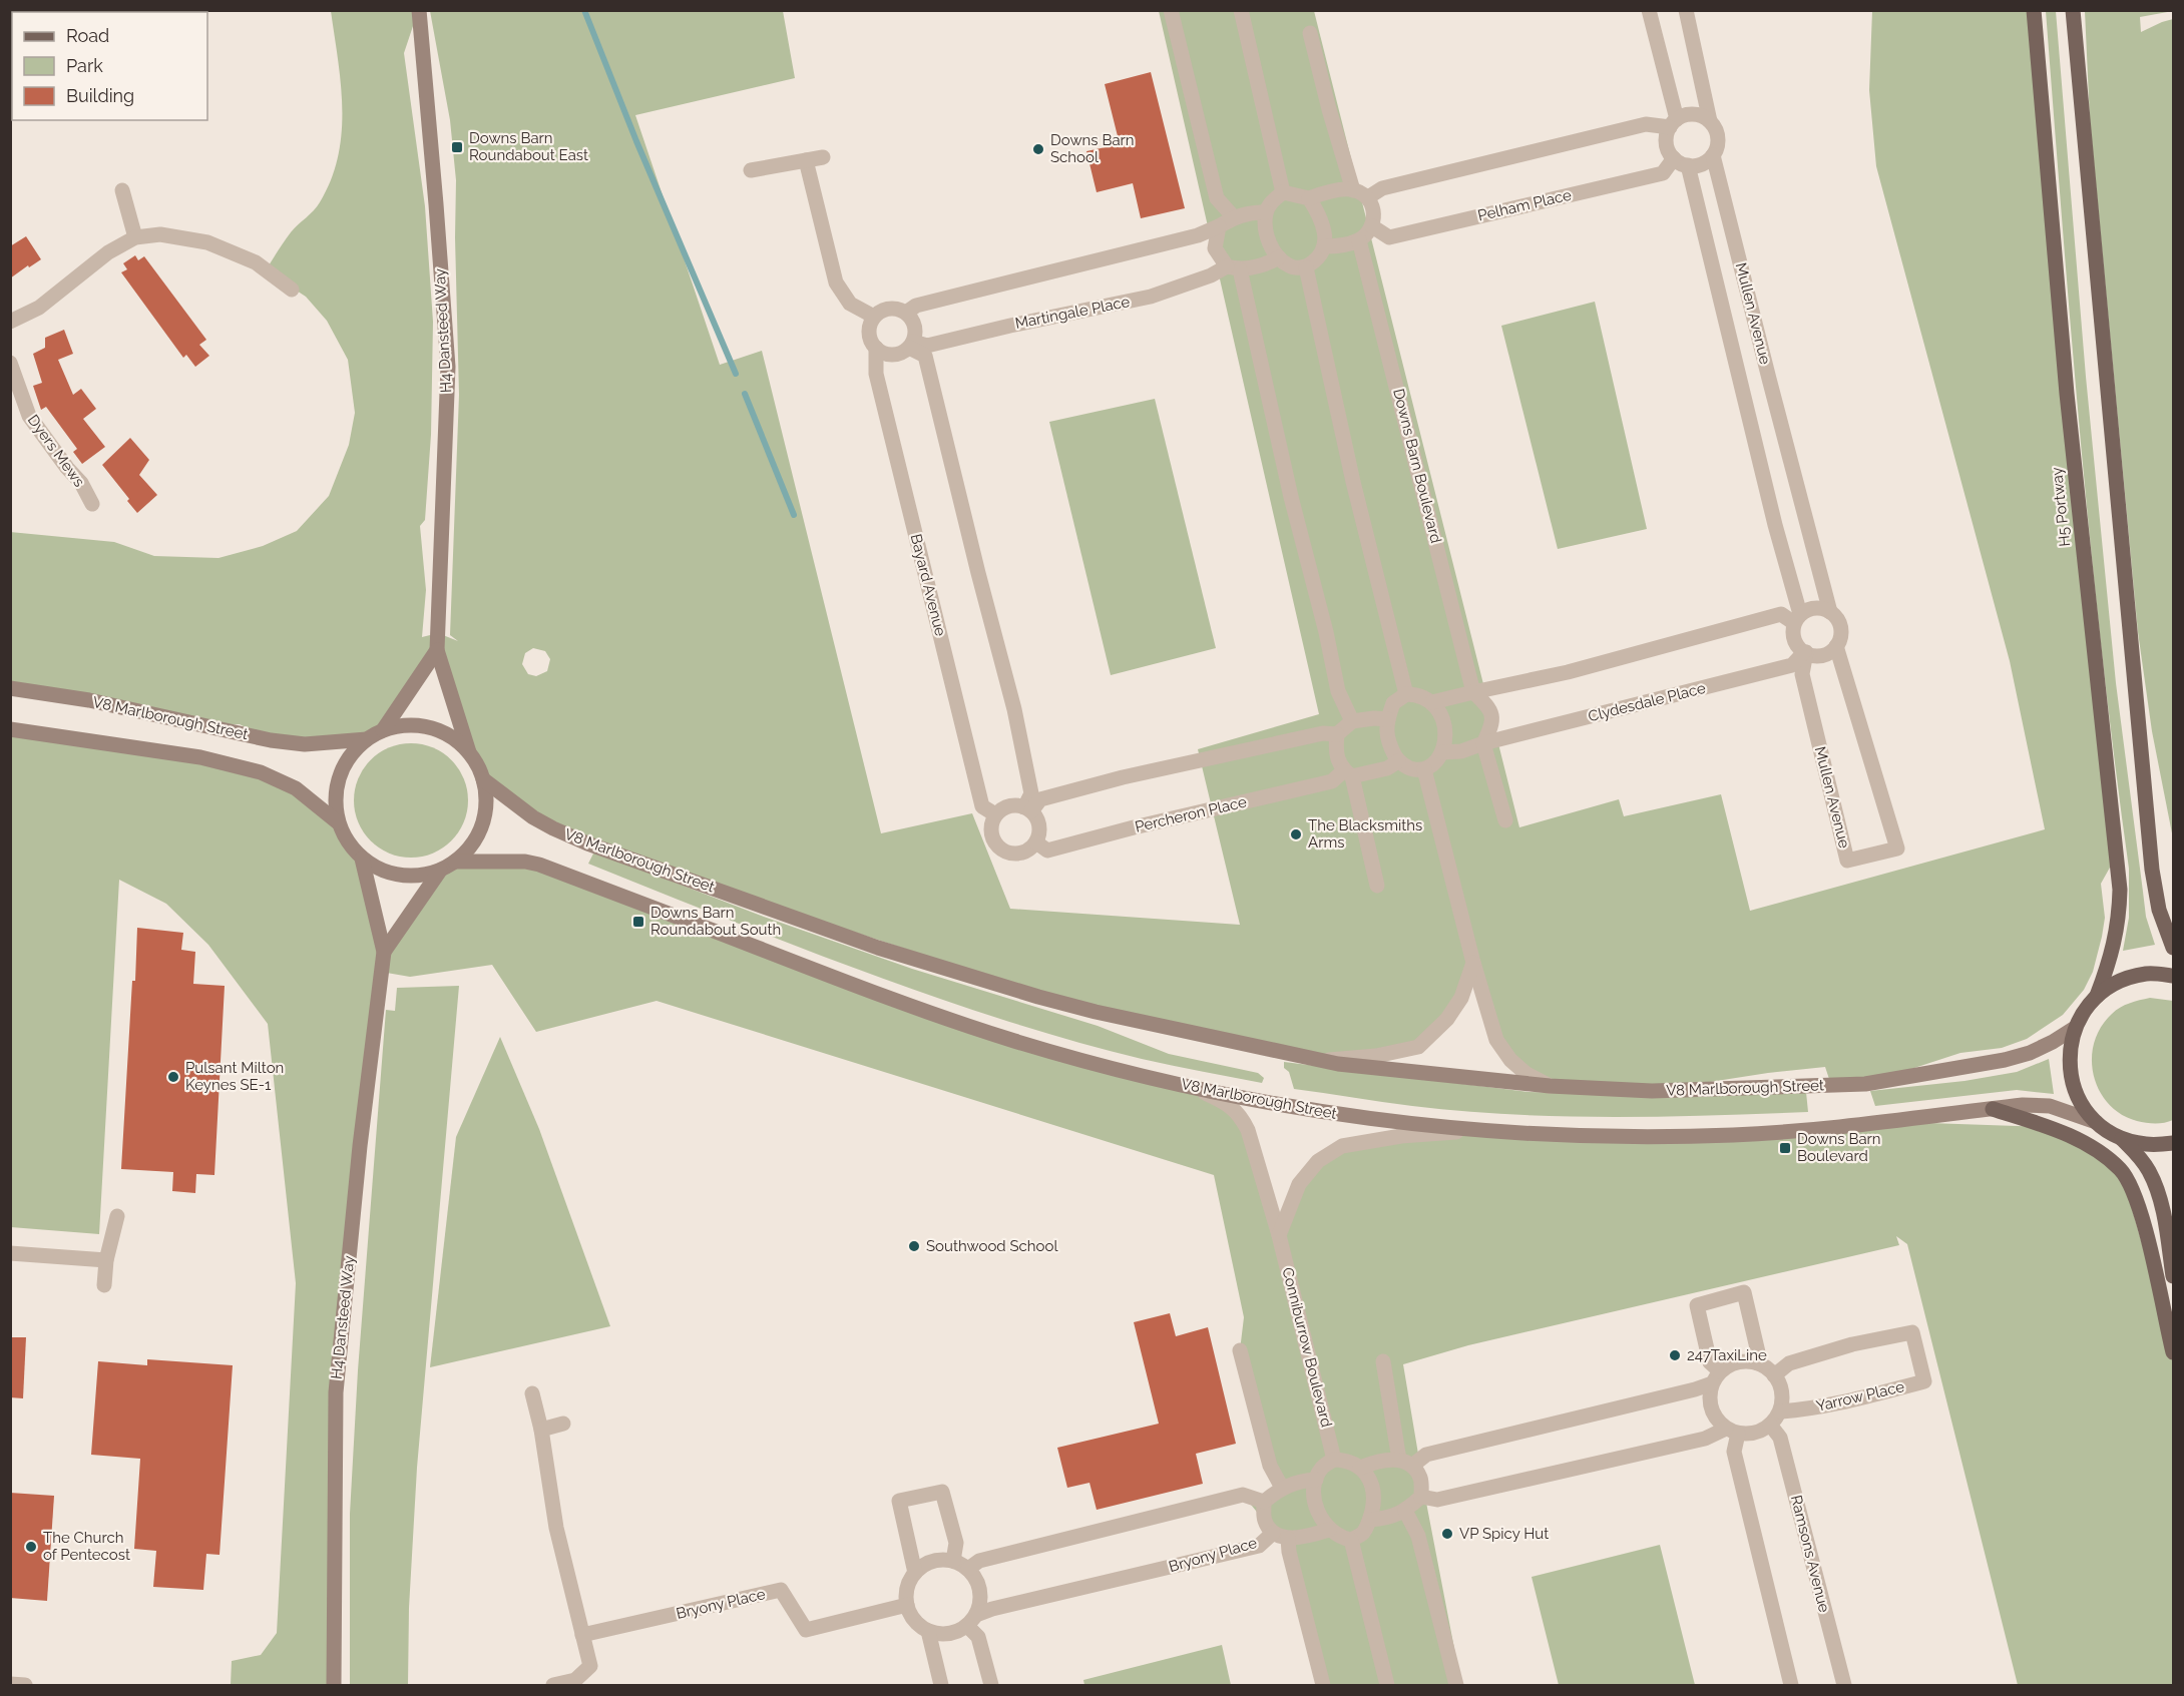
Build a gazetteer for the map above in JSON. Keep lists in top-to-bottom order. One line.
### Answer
{"streets":{"main road":["H4 Dansteed Way","H5 Portway","V8 Marlborough Street"],"street":["Pelham Place","Martingale Place","Mullen Avenue","Dyers Mews","Downs Barn Boulevard","Bayard Avenue","Clydesdale Place","Percheron Place","Conniburrow Boulevard","Yarrow Place","Ramsons Avenue","Bryony Place"]},"crossings":[["Pelham Place","Mullen Avenue"],["Martingale Place","Bayard Avenue"],["Mullen Avenue","Clydesdale Place"],["H4 Dansteed Way","V8 Marlborough Street"],["Bayard Avenue","Percheron Place"],["Clydesdale Place","Percheron Place"],["V8 Marlborough Street","Conniburrow Boulevard"],["Yarrow Place","Ramsons Avenue"]],"places":{"transit":["Downs Barn Roundabout East","Downs Barn Roundabout South","Downs Barn Boulevard"],"other":["Downs Barn School","The Blacksmiths Arms","Pulsant Milton Keynes SE-1","Southwood School","247TaxiLine","VP Spicy Hut","The Church of Pentecost"]},"legend":["Road","Park","Building"]}
